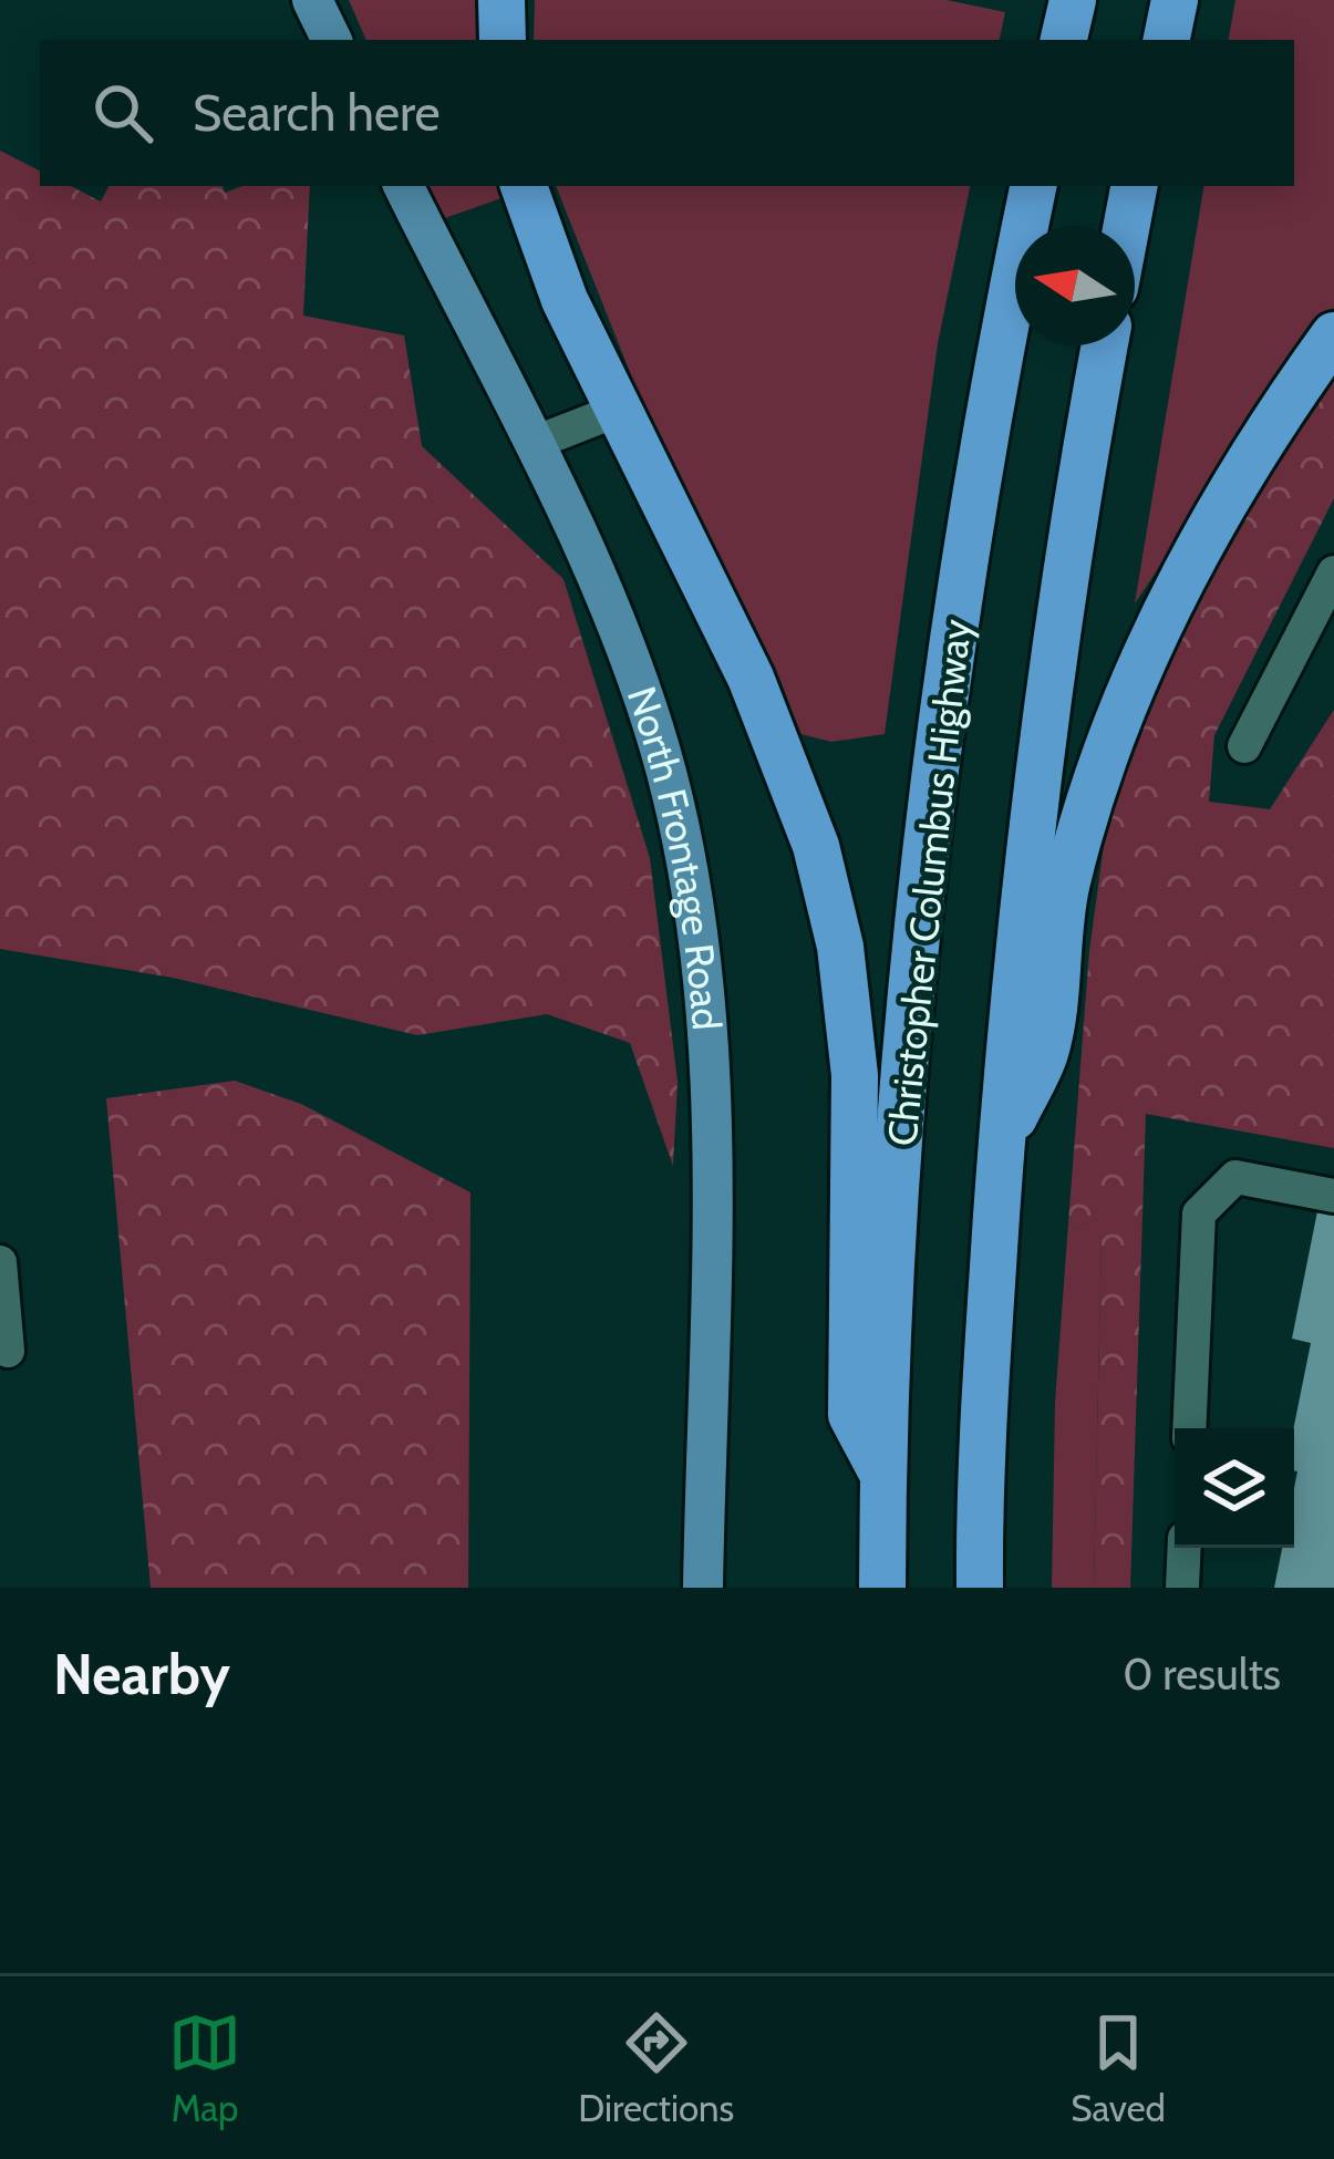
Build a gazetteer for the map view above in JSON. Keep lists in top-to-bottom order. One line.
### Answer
{"streets":{"highway":["Christopher Columbus Highway"],"main road":["North Frontage Road"]},"north":"left","page":{"search":"Search here","heading":["Nearby","0 results"],"nav":["Map","Directions","Saved"]}}
